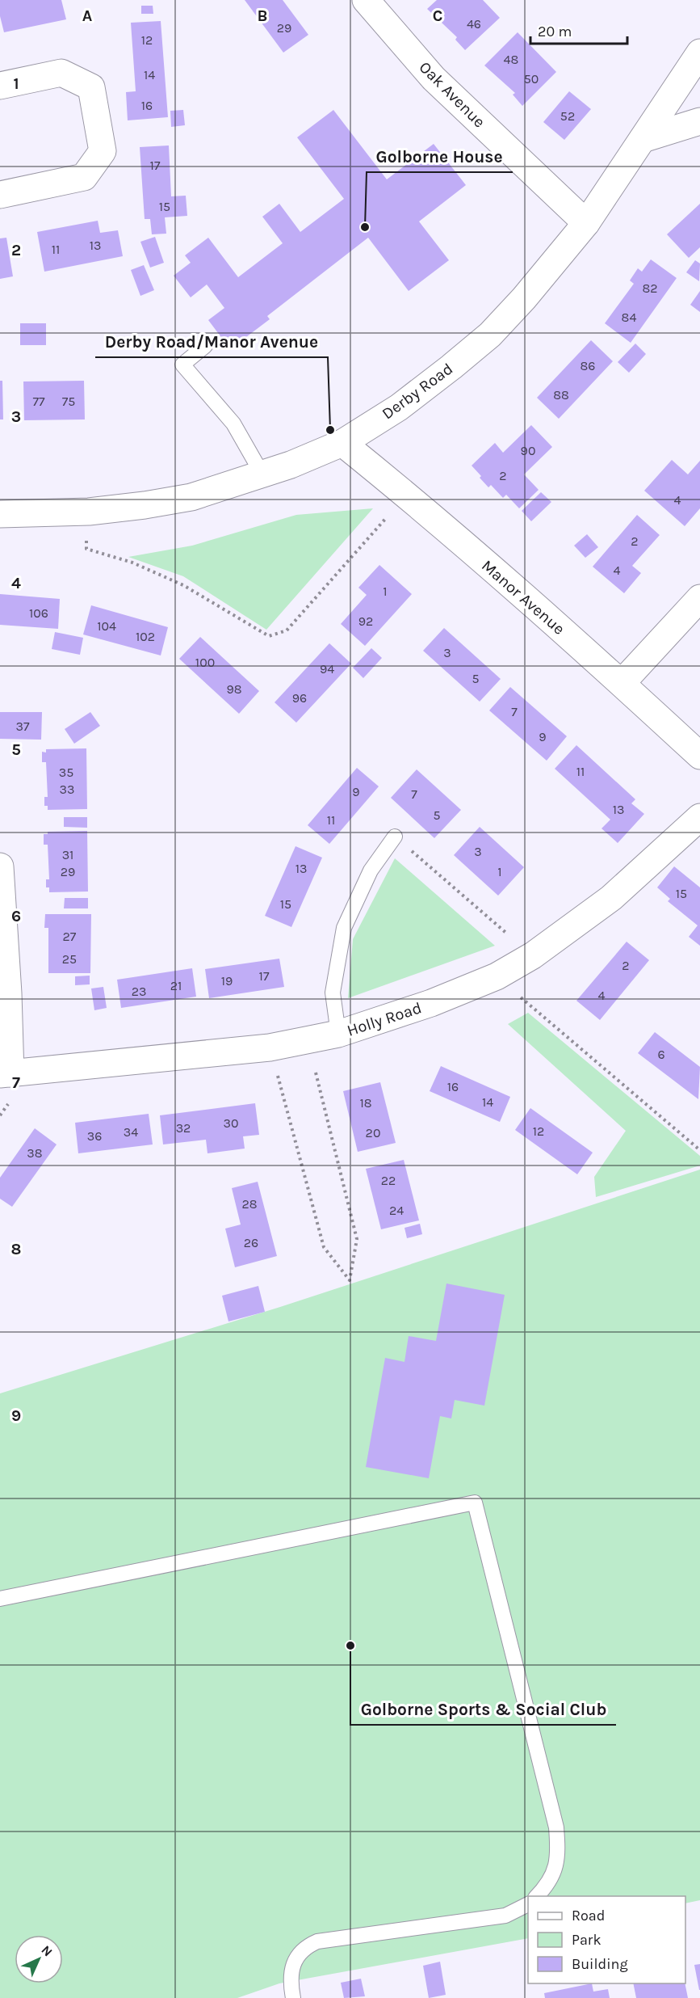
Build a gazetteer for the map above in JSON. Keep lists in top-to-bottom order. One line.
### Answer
{"streets":{"street":["Oak Avenue","Derby Road","Manor Avenue","Holly Road"]},"crossings":[["Oak Avenue","Derby Road"],["Derby Road","Manor Avenue"]],"places":["Golborne House","Derby Road/Manor Avenue","Golborne Sports & Social Club"],"house_numbers":["46","29","12","48","14","50","16","52","17","15","13","11","82","84","86","88","77","75","90","2","4","2","4","1","106","92","104","102","3","100","94","5","98","96","7","37","9","11","35","33","9","7","13","5","11","3","31","13","29","1","15","15","27","25","2","17","19","21","23","4","6","16","14","18","30","32","12","34","20","36","38","22","28","24","26"],"legend":["Road","Park","Building"],"scale_bar":"20 m","north":"top right","grid":{"columns":["A","B","C"],"rows":["1","2","3","4","5","6","7","8","9"]}}
